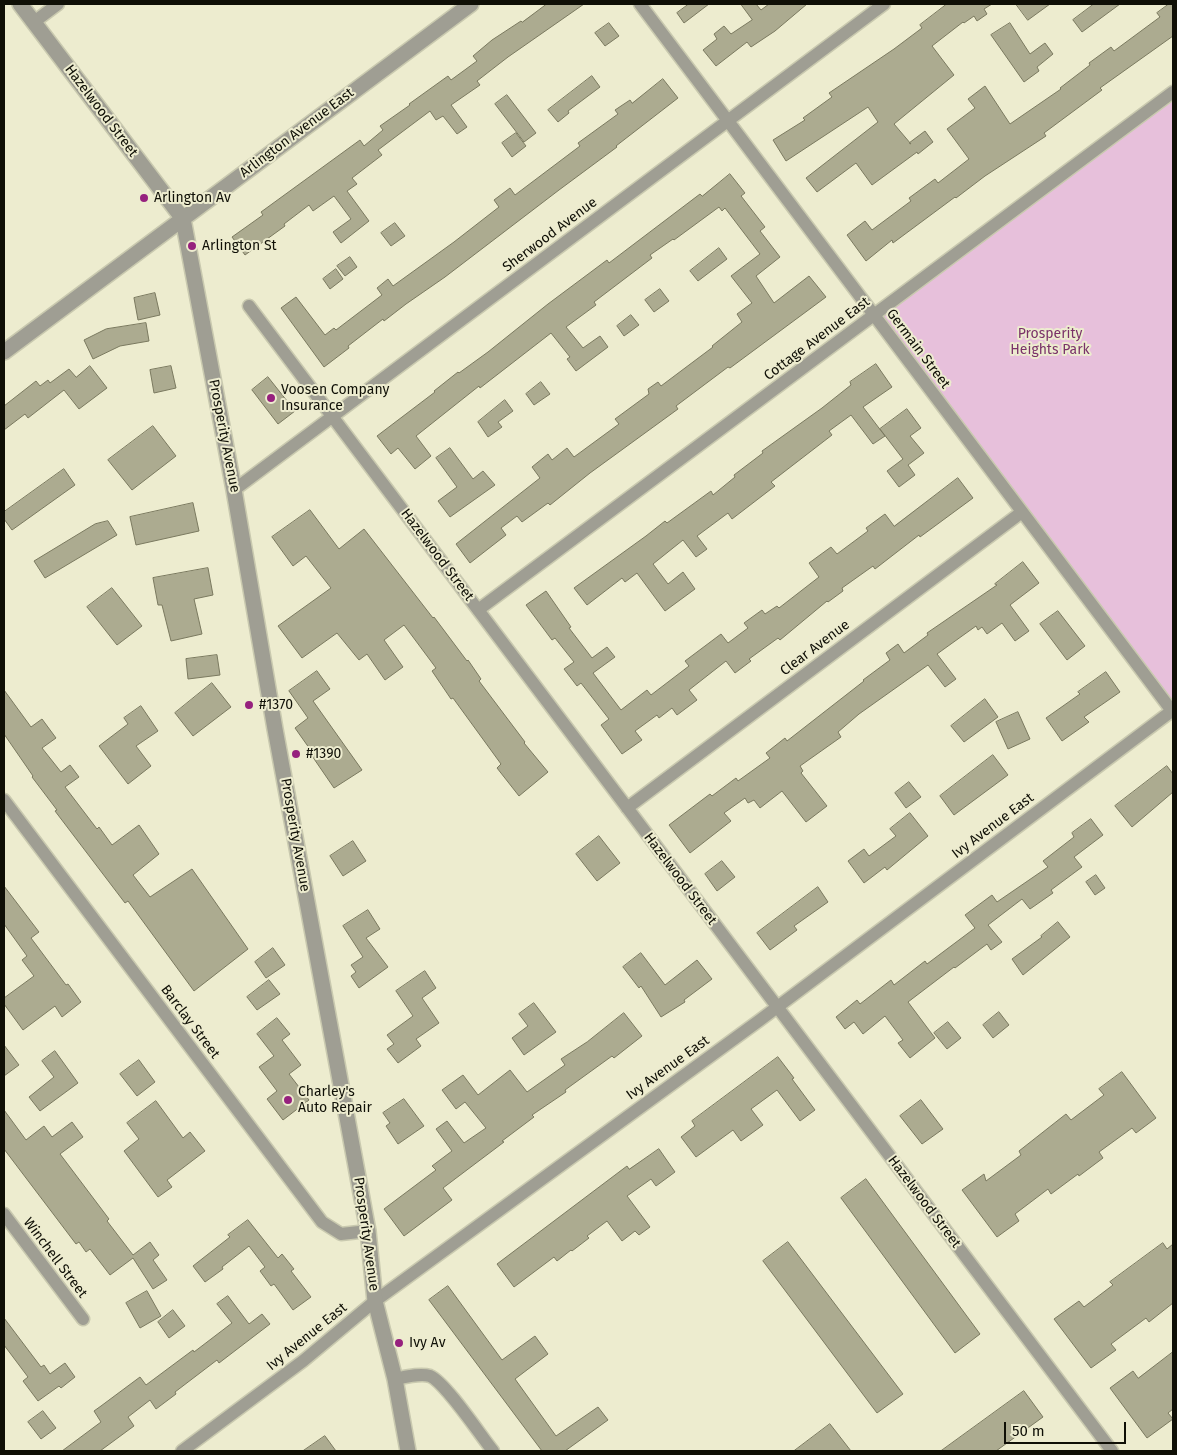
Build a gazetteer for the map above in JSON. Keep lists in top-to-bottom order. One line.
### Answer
{"streets":{"street":["Hazelwood Street","Arlington Avenue East","Sherwood Avenue","Cottage Avenue East","Germain Street","Prosperity Avenue","Clear Avenue","Ivy Avenue East","Barclay Street","Winchell Street"]},"crossings":[["Hazelwood Street","Arlington Avenue East"],["Hazelwood Street","Sherwood Avenue"],["Hazelwood Street","Cottage Avenue East"],["Hazelwood Street","Prosperity Avenue"],["Hazelwood Street","Clear Avenue"],["Hazelwood Street","Ivy Avenue East"],["Arlington Avenue East","Prosperity Avenue"],["Sherwood Avenue","Germain Street"],["Sherwood Avenue","Prosperity Avenue"],["Cottage Avenue East","Germain Street"],["Germain Street","Clear Avenue"],["Germain Street","Ivy Avenue East"],["Prosperity Avenue","Ivy Avenue East"],["Prosperity Avenue","Barclay Street"]],"parks":["Prosperity Heights Park"],"places":["Arlington Av","Arlington St","Voosen Company Insurance","#1370","#1390","Charley's Auto Repair","Ivy Av"],"scale_bar":"50 m"}
